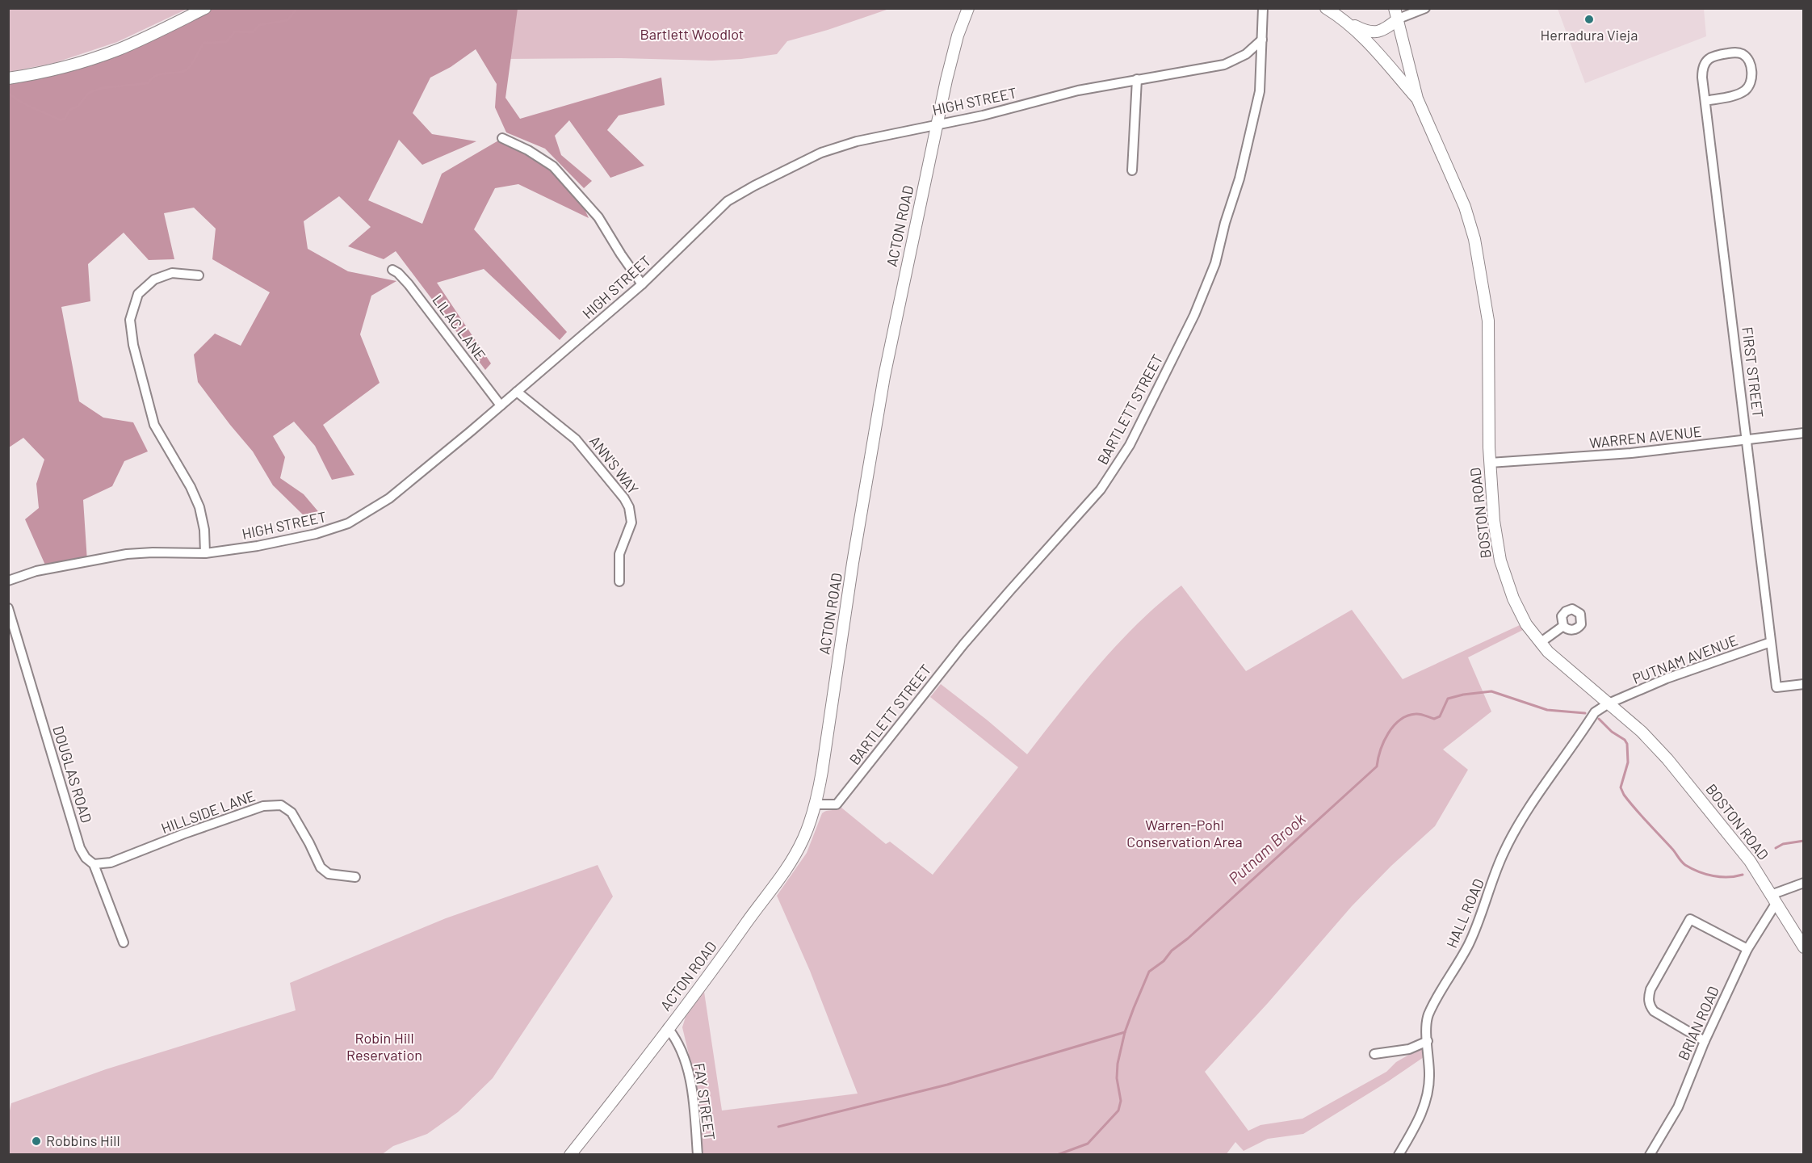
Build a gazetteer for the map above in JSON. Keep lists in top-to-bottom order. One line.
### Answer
{"streets":{"main road":["ACTON ROAD","BOSTON ROAD"],"street":["HIGH STREET","LILAC LANE","FIRST STREET","BARTLETT STREET","WARREN AVENUE","ANN'S WAY","PUTNAM AVENUE","DOUGLAS ROAD","HILLSIDE LANE","HALL ROAD","BRIAN ROAD","FAY STREET"]},"crossings":[["HIGH STREET","ACTON ROAD"],["HIGH STREET","LILAC LANE"],["HIGH STREET","BARTLETT STREET"],["HIGH STREET","ANN'S WAY"],["ACTON ROAD","BARTLETT STREET"],["ACTON ROAD","FAY STREET"],["FIRST STREET","WARREN AVENUE"],["FIRST STREET","PUTNAM AVENUE"],["WARREN AVENUE","BOSTON ROAD"],["BOSTON ROAD","PUTNAM AVENUE"],["BOSTON ROAD","HALL ROAD"],["BOSTON ROAD","BRIAN ROAD"],["PUTNAM AVENUE","HALL ROAD"],["DOUGLAS ROAD","HILLSIDE LANE"]],"water":["Putnam Brook"],"parks":["Bartlett Woodlot","Warren-Pohl Conservation Area","Robin Hill Reservation"],"places":["Herradura Vieja","Robbins Hill"]}
